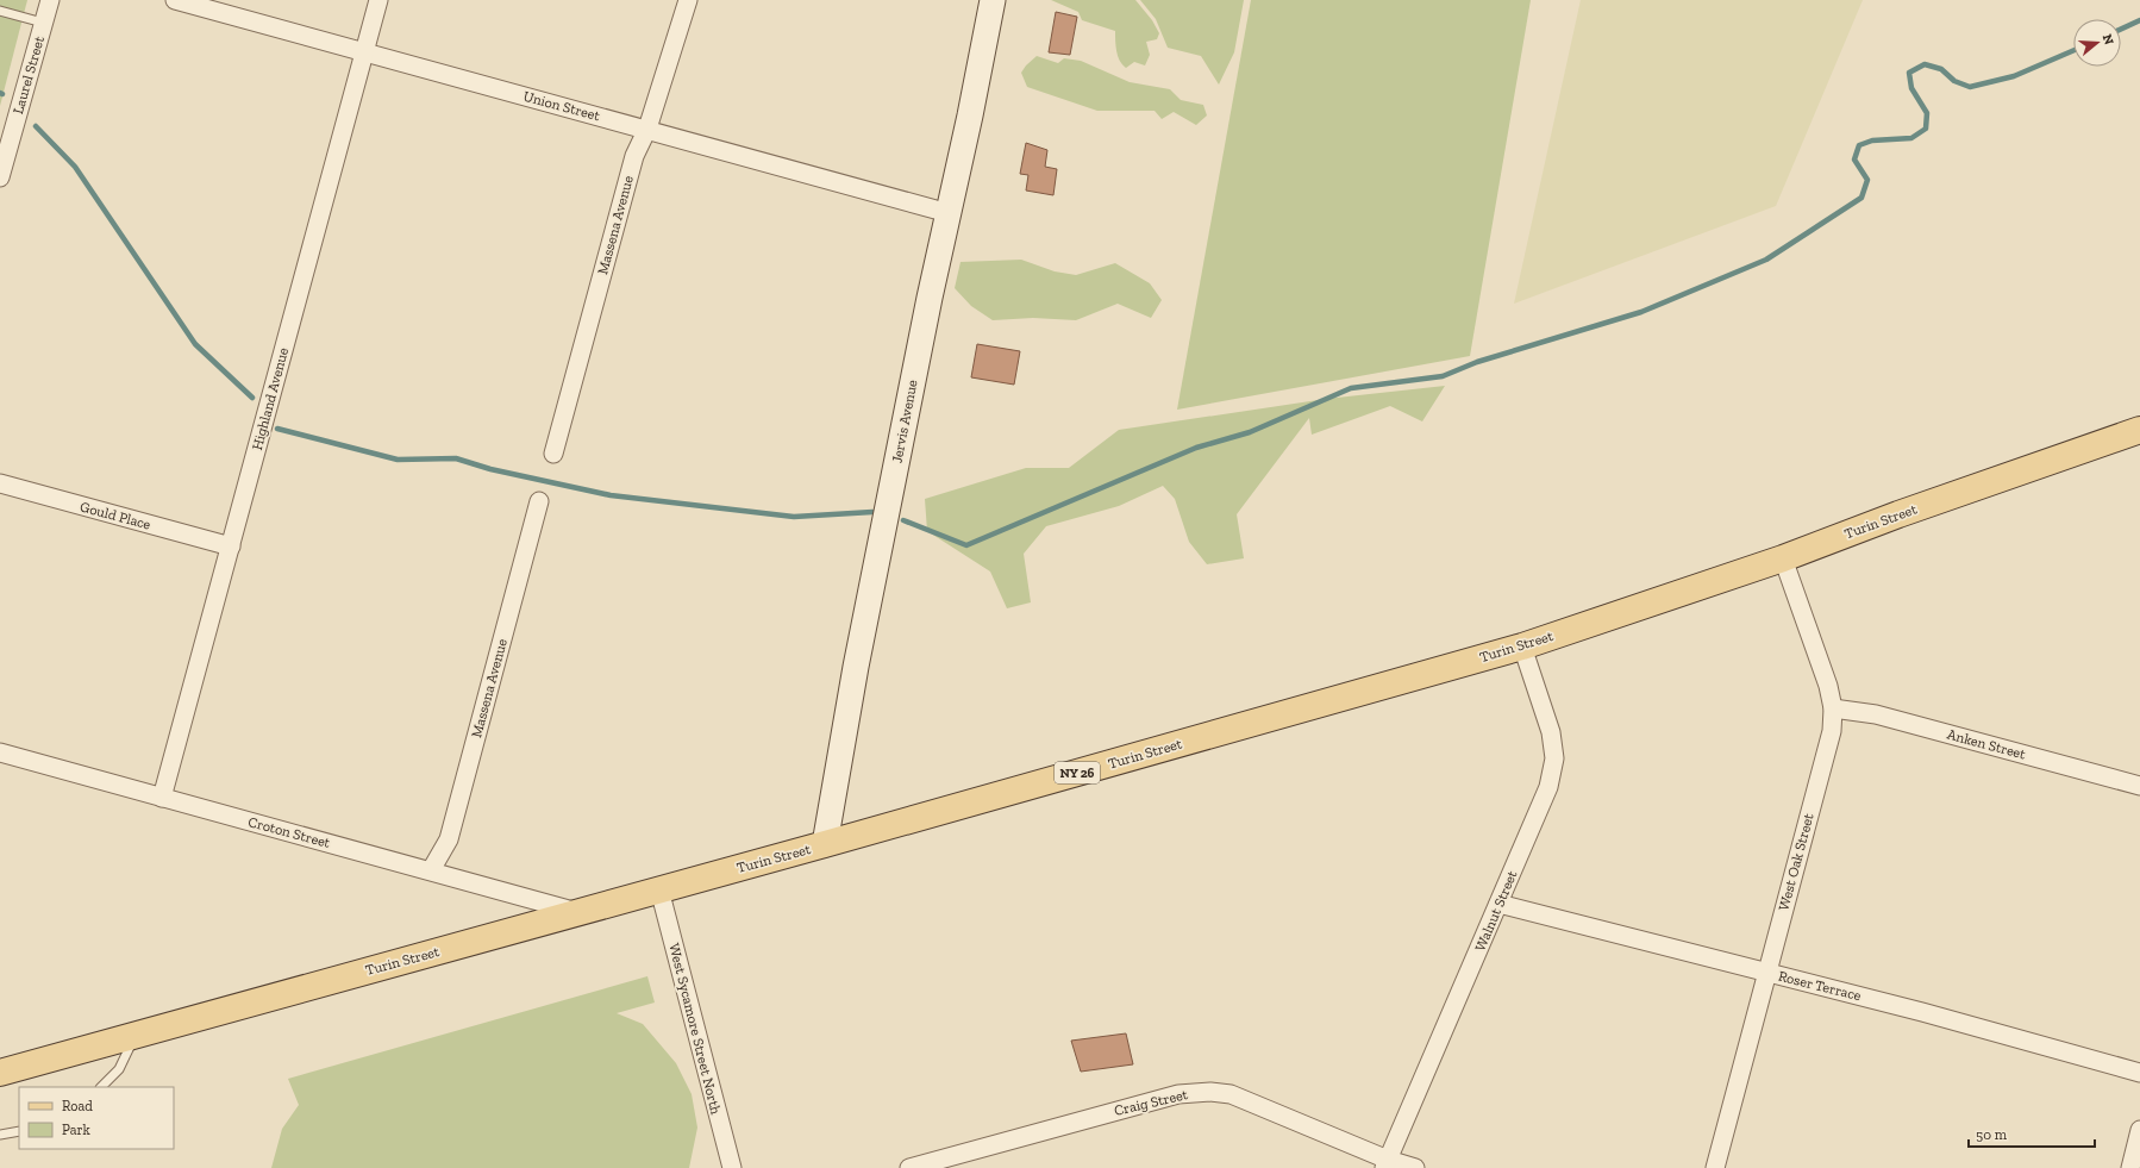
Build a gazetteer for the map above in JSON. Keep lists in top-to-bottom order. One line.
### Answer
{"streets":{"main road":["Turin Street","NY 26"],"street":["Laurel Street","Union Street","Massena Avenue","Highland Avenue","Jervis Avenue","Gould Place","Anken Street","Croton Street","West Oak Street","Walnut Street","Roser Terrace","West Sycamore Street North","Craig Street"]},"crossings":[["Union Street","Massena Avenue"],["Union Street","Highland Avenue"],["Union Street","Jervis Avenue"],["Massena Avenue","Croton Street"],["Highland Avenue","Gould Place"],["Highland Avenue","Croton Street"],["Jervis Avenue","Turin Street"],["Turin Street","Croton Street"],["Turin Street","West Oak Street"],["Turin Street","Walnut Street"],["Turin Street","West Sycamore Street North"],["Anken Street","West Oak Street"],["West Oak Street","Roser Terrace"],["Walnut Street","Roser Terrace"],["Walnut Street","Craig Street"]],"legend":["Road","Park"],"scale_bar":"50 m","north":"right"}
